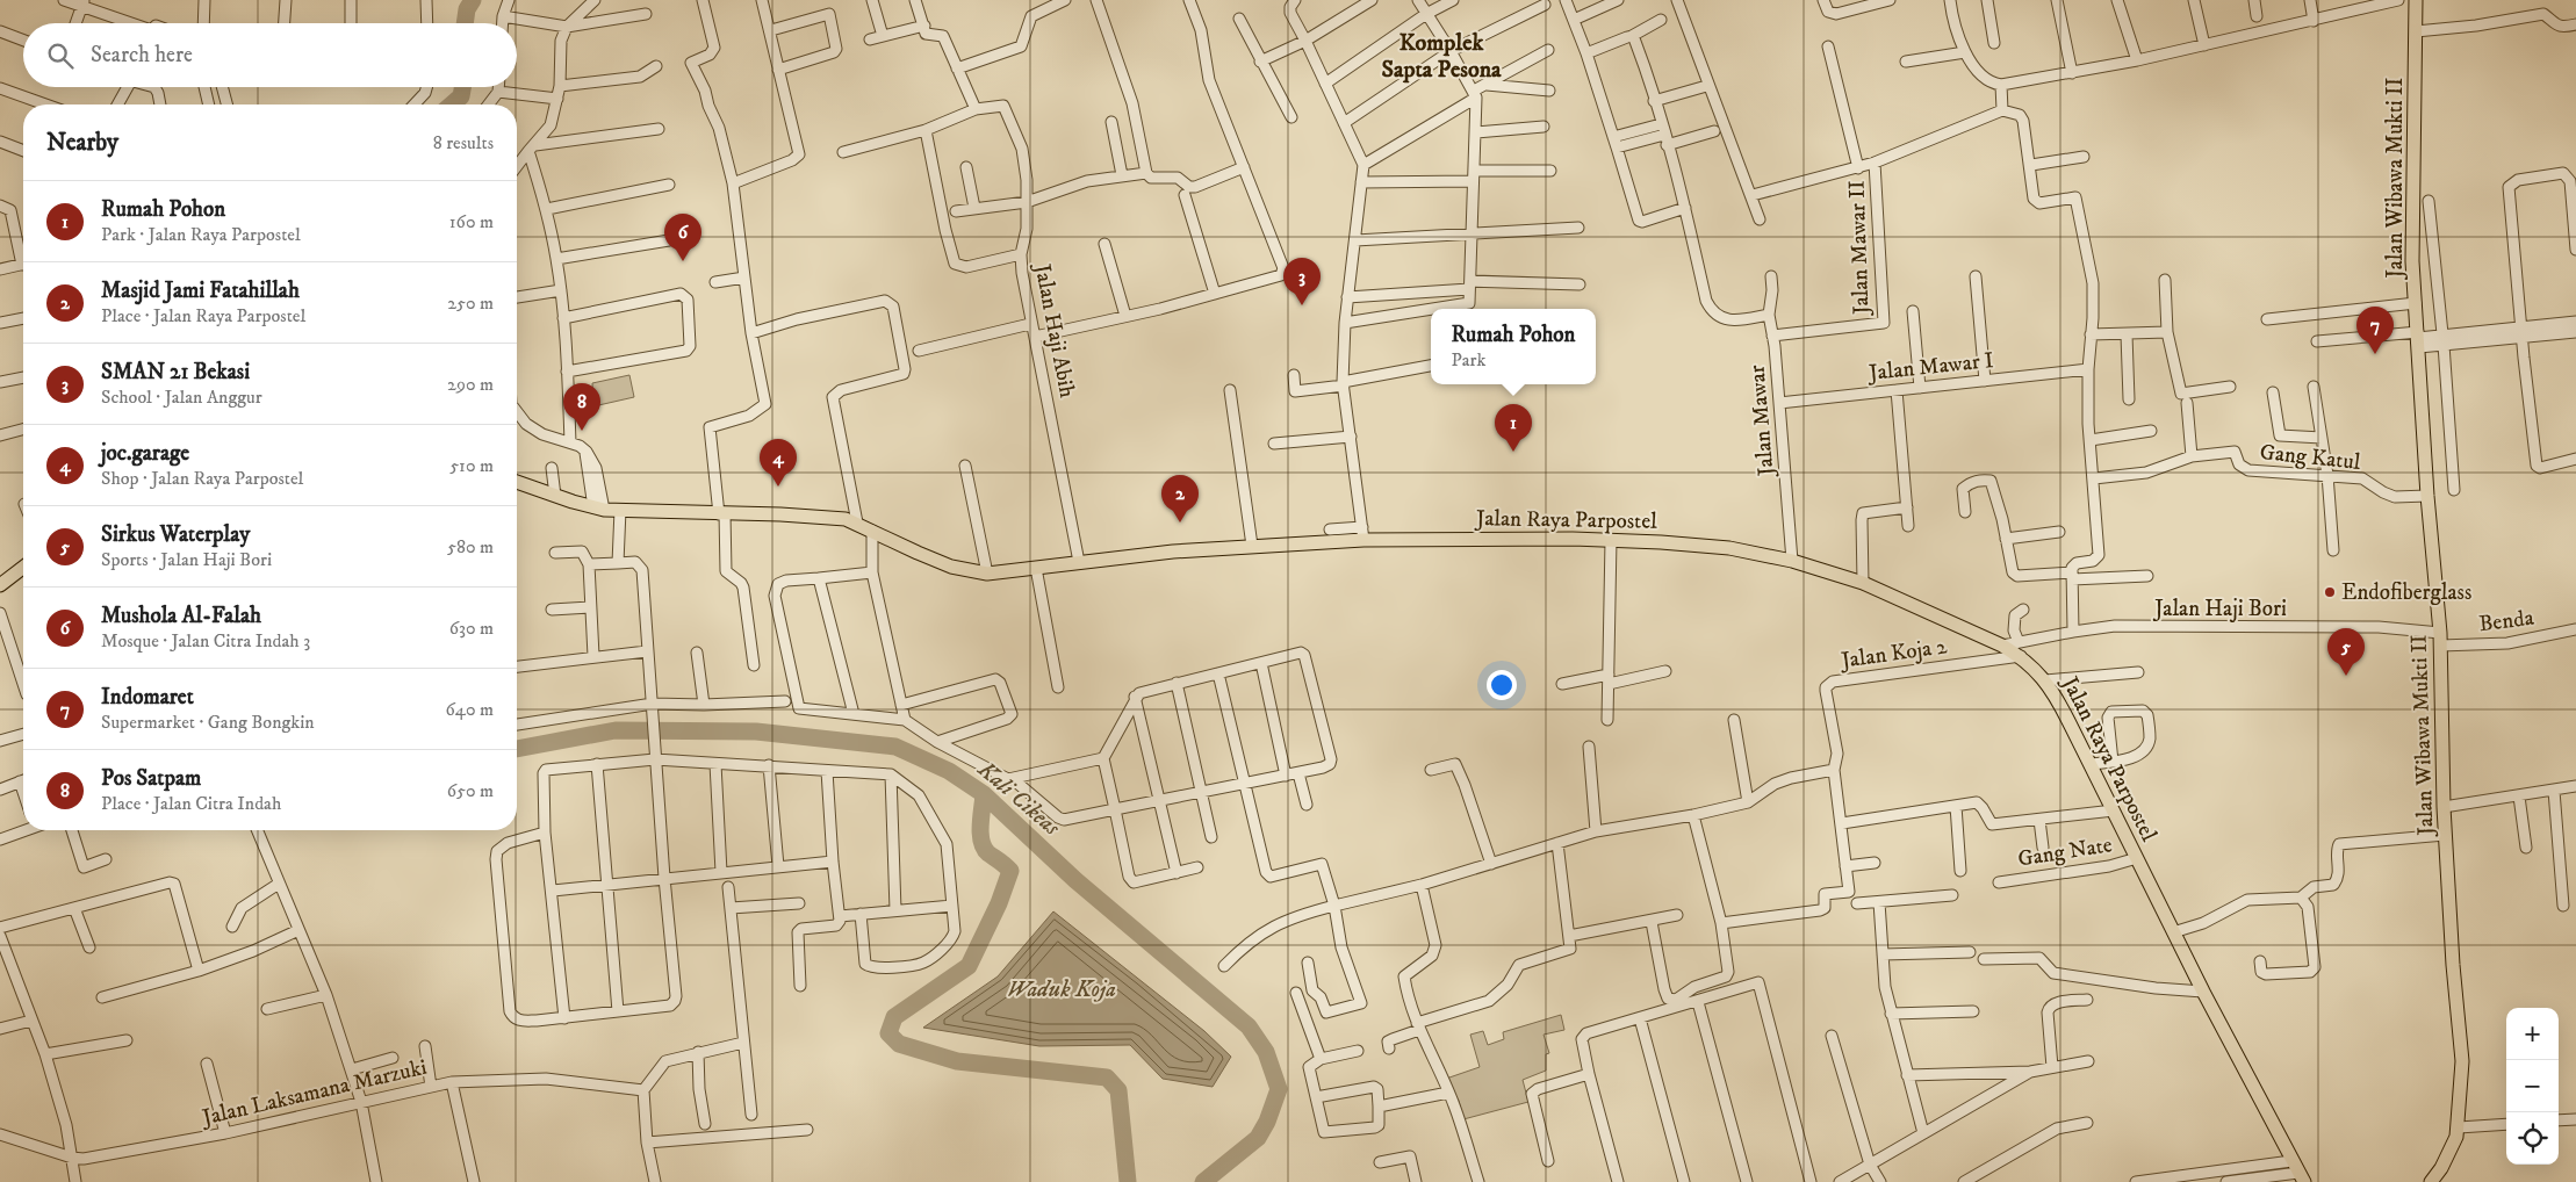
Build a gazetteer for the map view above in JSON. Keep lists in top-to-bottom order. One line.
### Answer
{"streets":{"main road":["Jalan Wibawa Mukti II","Jalan Raya Parpostel"],"street":["Jalan Mawar II","Jalan Haji Abih","Jalan Mawar I","Jalan Mawar","Gang Katul","Jalan Haji Bori","Benda","Jalan Koja 2","Gang Nate","Jalan Laksamana Marzuki"]},"crossings":[["Jalan Wibawa Mukti II","Gang Katul"],["Jalan Wibawa Mukti II","Jalan Haji Bori"],["Jalan Wibawa Mukti II","Benda"],["Jalan Mawar II","Jalan Mawar"],["Jalan Haji Abih","Jalan Raya Parpostel"],["Jalan Mawar I","Jalan Mawar"],["Jalan Mawar","Jalan Raya Parpostel"],["Jalan Raya Parpostel","Jalan Haji Bori"],["Jalan Raya Parpostel","Jalan Koja 2"],["Jalan Raya Parpostel","Gang Nate"],["Jalan Haji Bori","Benda"]],"districts":["Komplek Sapta Pesona"],"water":["Kali Cikeas","Waduk Koja"],"places":["Endofiberglass"],"page":{"search":"Search here","heading":["Nearby","8 results"],"list":[{"mark":"1","name":"Rumah Pohon","note":"Park · Jalan Raya Parpostel","value":"160 m"},{"mark":"2","name":"Masjid Jami Fatahillah","note":"Place · Jalan Raya Parpostel","value":"250 m"},{"mark":"3","name":"SMAN 21 Bekasi","note":"School · Jalan Anggur","value":"290 m"},{"mark":"4","name":"joc.garage","note":"Shop · Jalan Raya Parpostel","value":"510 m"},{"mark":"5","name":"Sirkus Waterplay","note":"Sports · Jalan Haji Bori","value":"580 m"},{"mark":"6","name":"Mushola Al-Falah","note":"Mosque · Jalan Citra Indah 3","value":"630 m"},{"mark":"7","name":"Indomaret","note":"Supermarket · Gang Bongkin","value":"640 m"},{"mark":"8","name":"Pos Satpam","note":"Place · Jalan Citra Indah","value":"650 m"}],"pins":["6","3","7","8","1","4","2","5"],"popup":["Rumah Pohon","Park"],"map_buttons":["+","−"]}}
